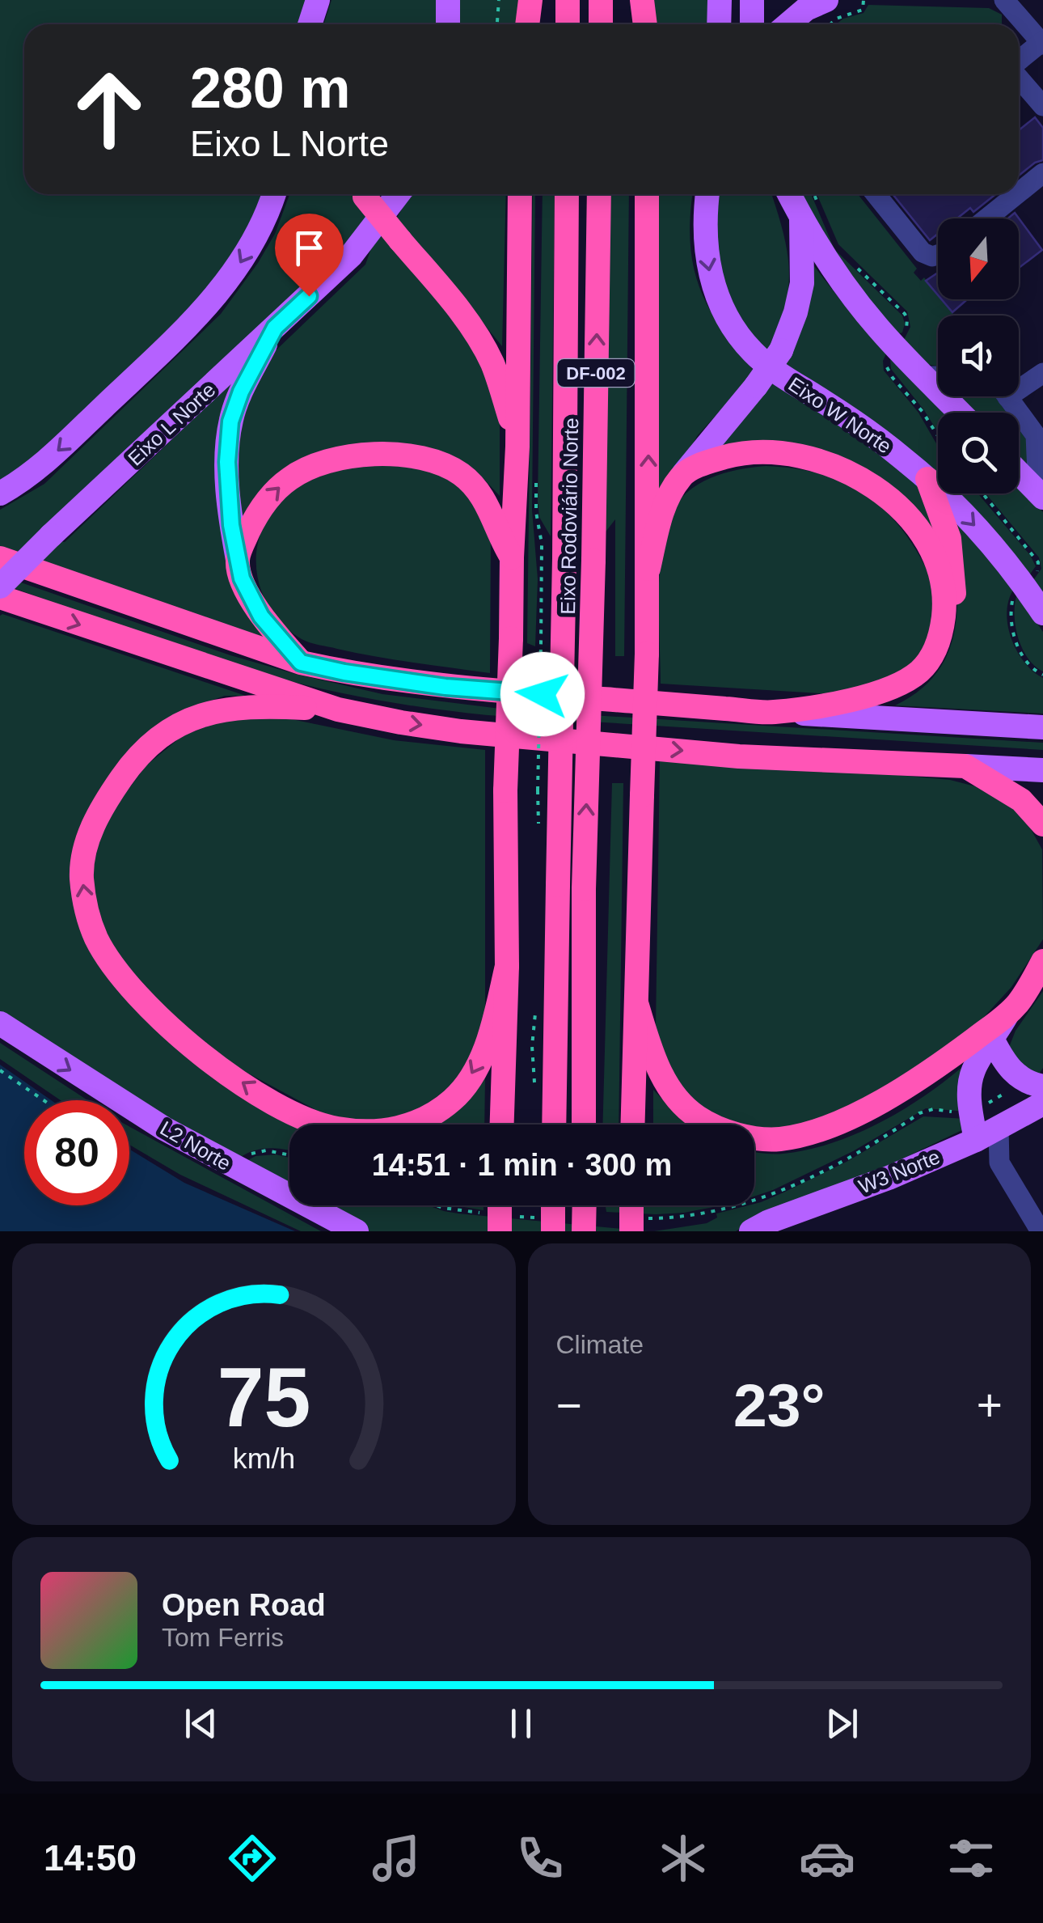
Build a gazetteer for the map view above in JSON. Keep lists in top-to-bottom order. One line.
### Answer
{"streets":{"highway":["DF-002","Eixo Rodoviário Norte"],"main road":["Eixo W Norte","Eixo L Norte","L2 Norte","W3 Norte"]},"one_way":["L2 Norte"],"north":"bottom","page":{"turn":["280 m","Eixo L Norte"],"limit":"80","trip":"14:51 · 1 min · 300 m","tile":"Climate","heat":["−","23°","+"],"song":["Open Road","Tom Ferris"],"tabs":"14:50","gauge":["75","km/h"]}}
